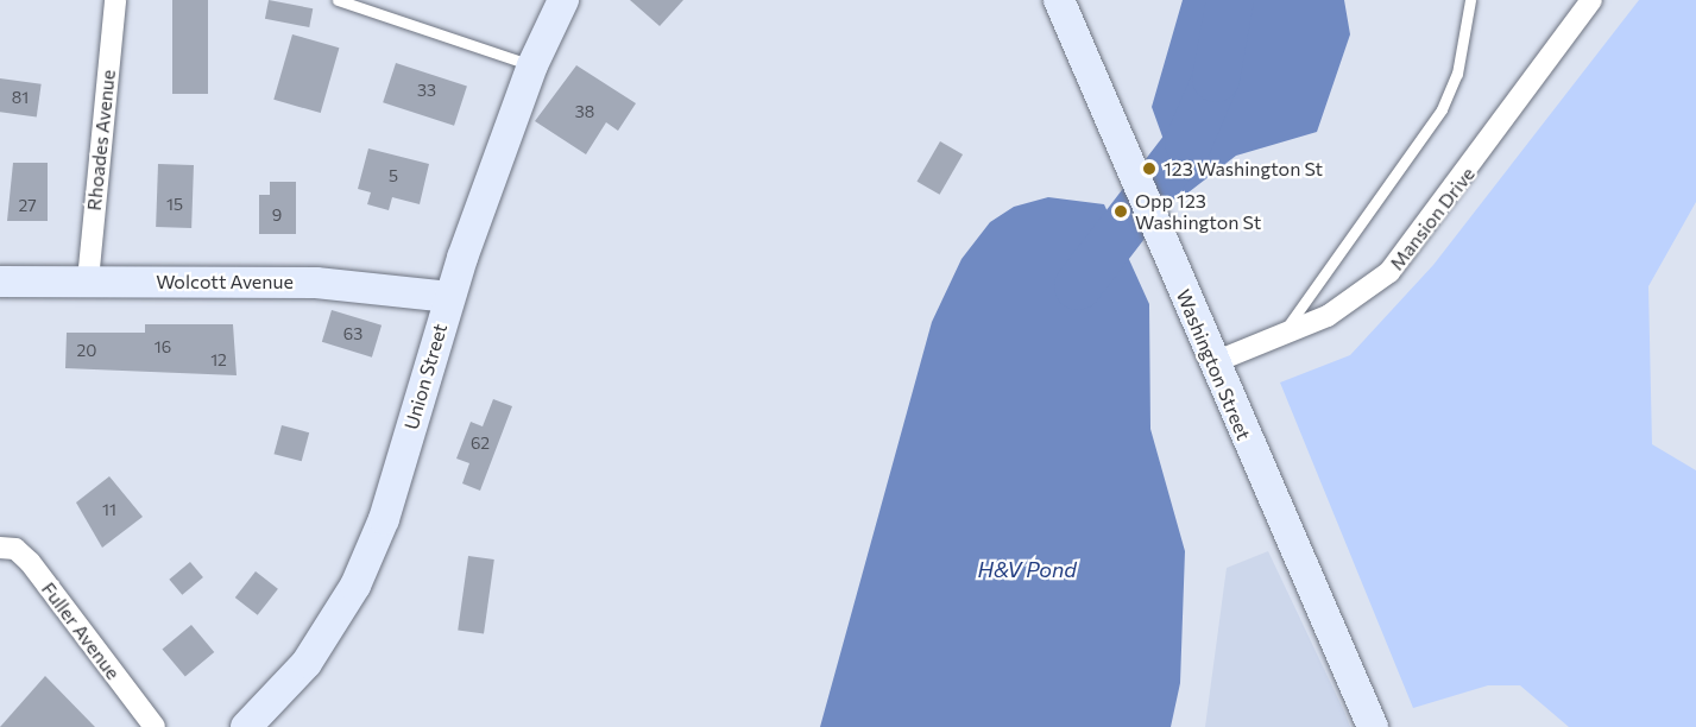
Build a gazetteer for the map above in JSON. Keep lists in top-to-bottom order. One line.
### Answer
{"streets":{"main road":["Wolcott Avenue","Washington Street","Union Street"],"street":["Rhoades Avenue","Mansion Drive","Fuller Avenue"]},"crossings":[["Rhoades Avenue","Wolcott Avenue"],["Mansion Drive","Washington Street"],["Wolcott Avenue","Union Street"]],"water":["H&V Pond"],"places":["123 Washington St","Opp 123 Washington St"],"house_numbers":["33","81","38","5","15","27","9","63","16","20","12","62","11"]}
